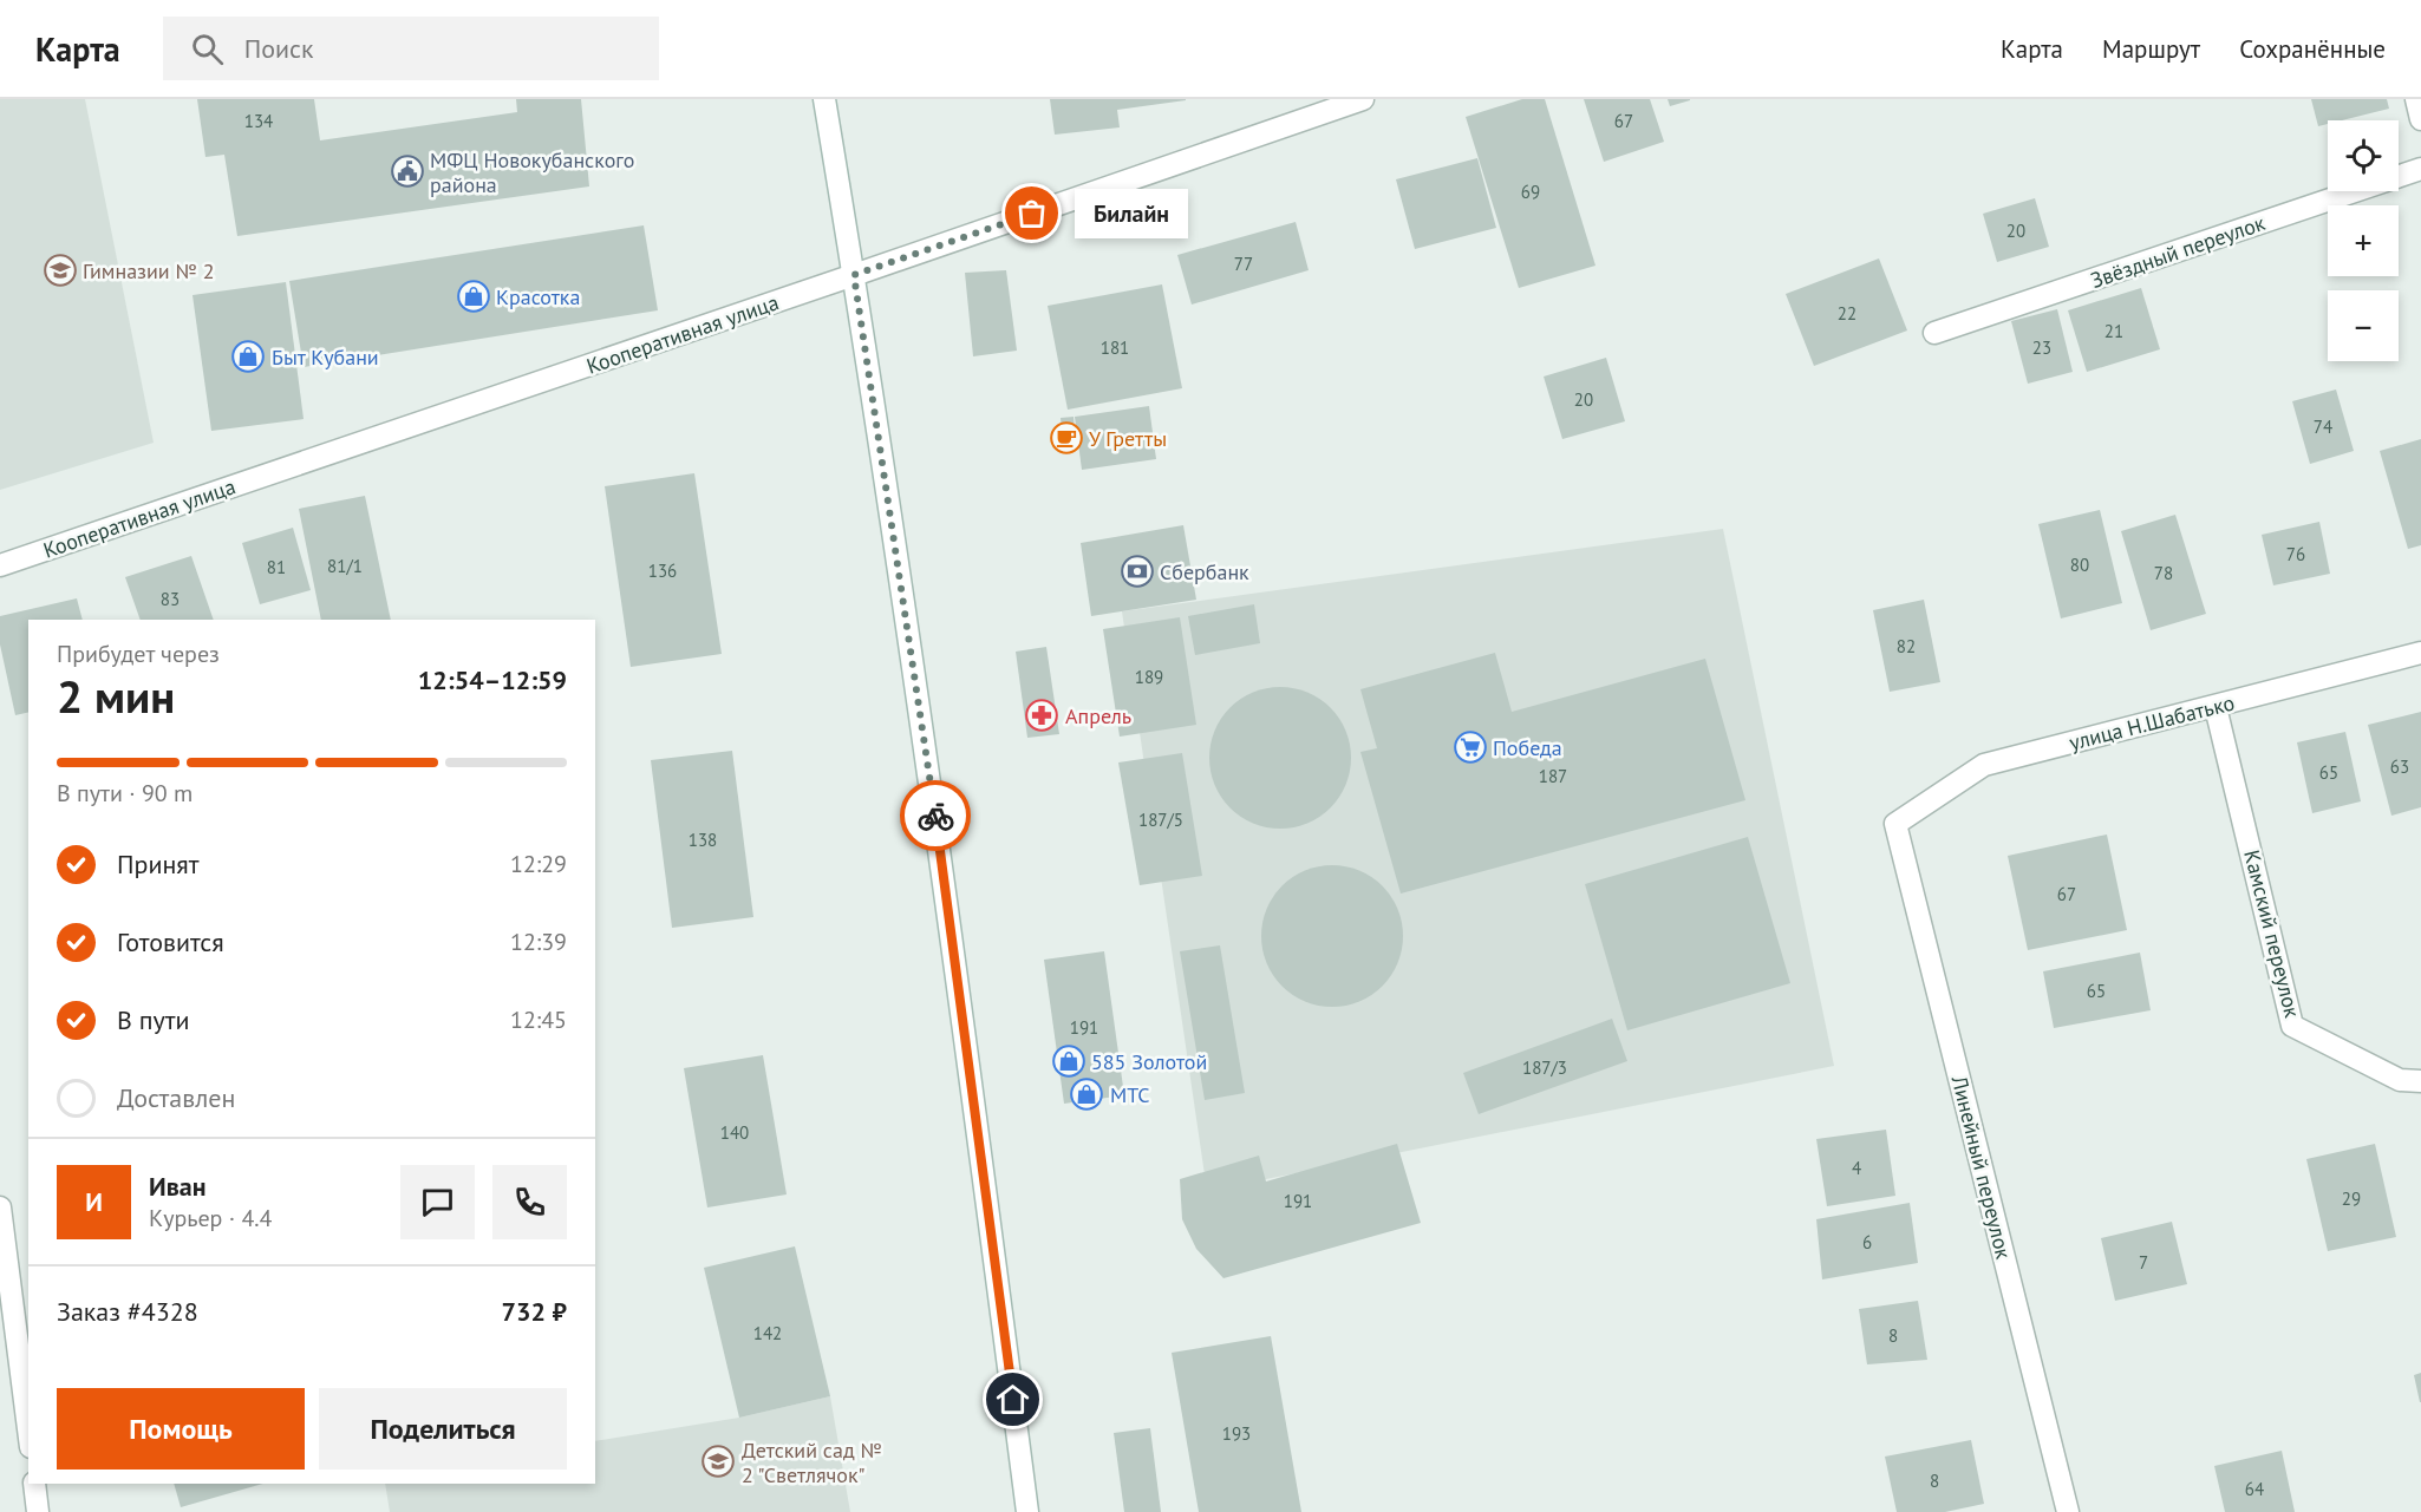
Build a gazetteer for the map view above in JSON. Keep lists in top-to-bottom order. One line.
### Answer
{"streets":{"street":["Звёздный переулок","Кооперативная улица","улица Н.Шабатько","Камский переулок","Линейный переулок"]},"crossings":[["улица Н.Шабатько","Камский переулок"],["улица Н.Шабатько","Линейный переулок"]],"places":{"public building":["МФЦ Новокубанского района"],"other":["Билайн"],"school or university":["Гимназии № 2","Детский сад № 2 \"Светлячок\""],"shop":["Красотка","Быт Кубани","585 Золотой","МТС"],"cafe":["У Гретты"],"bank":["Сбербанк"],"pharmacy":["Апрель"],"supermarket":["Победа"]},"house_numbers":["134","67","69","20","77","22","21","181","23","20","74","76","80","81/1","81","136","78","83","82","189","63","65","187","187/5","138","67","65","191","187/3","140","4","29","191","6","7","142","8","193","8","64"],"page":{"header":"Карта","search":"Поиск","nav":["Карта","Маршрут","Сохранённые"],"map_buttons":["+","−"],"bubble":"Билайн","heading":["2 мин","Прибудет через","12:54–12:59"],"panel":["Иван","Курьер · 4.4","Заказ #4328","732 ₽"],"bar":"В пути · 90 m","list":[["Принят","12:29"],["Готовится","12:39"],["В пути","12:45"],"Доставлен"],"round":"И","buttons":["Помощь","Поделиться"]}}
